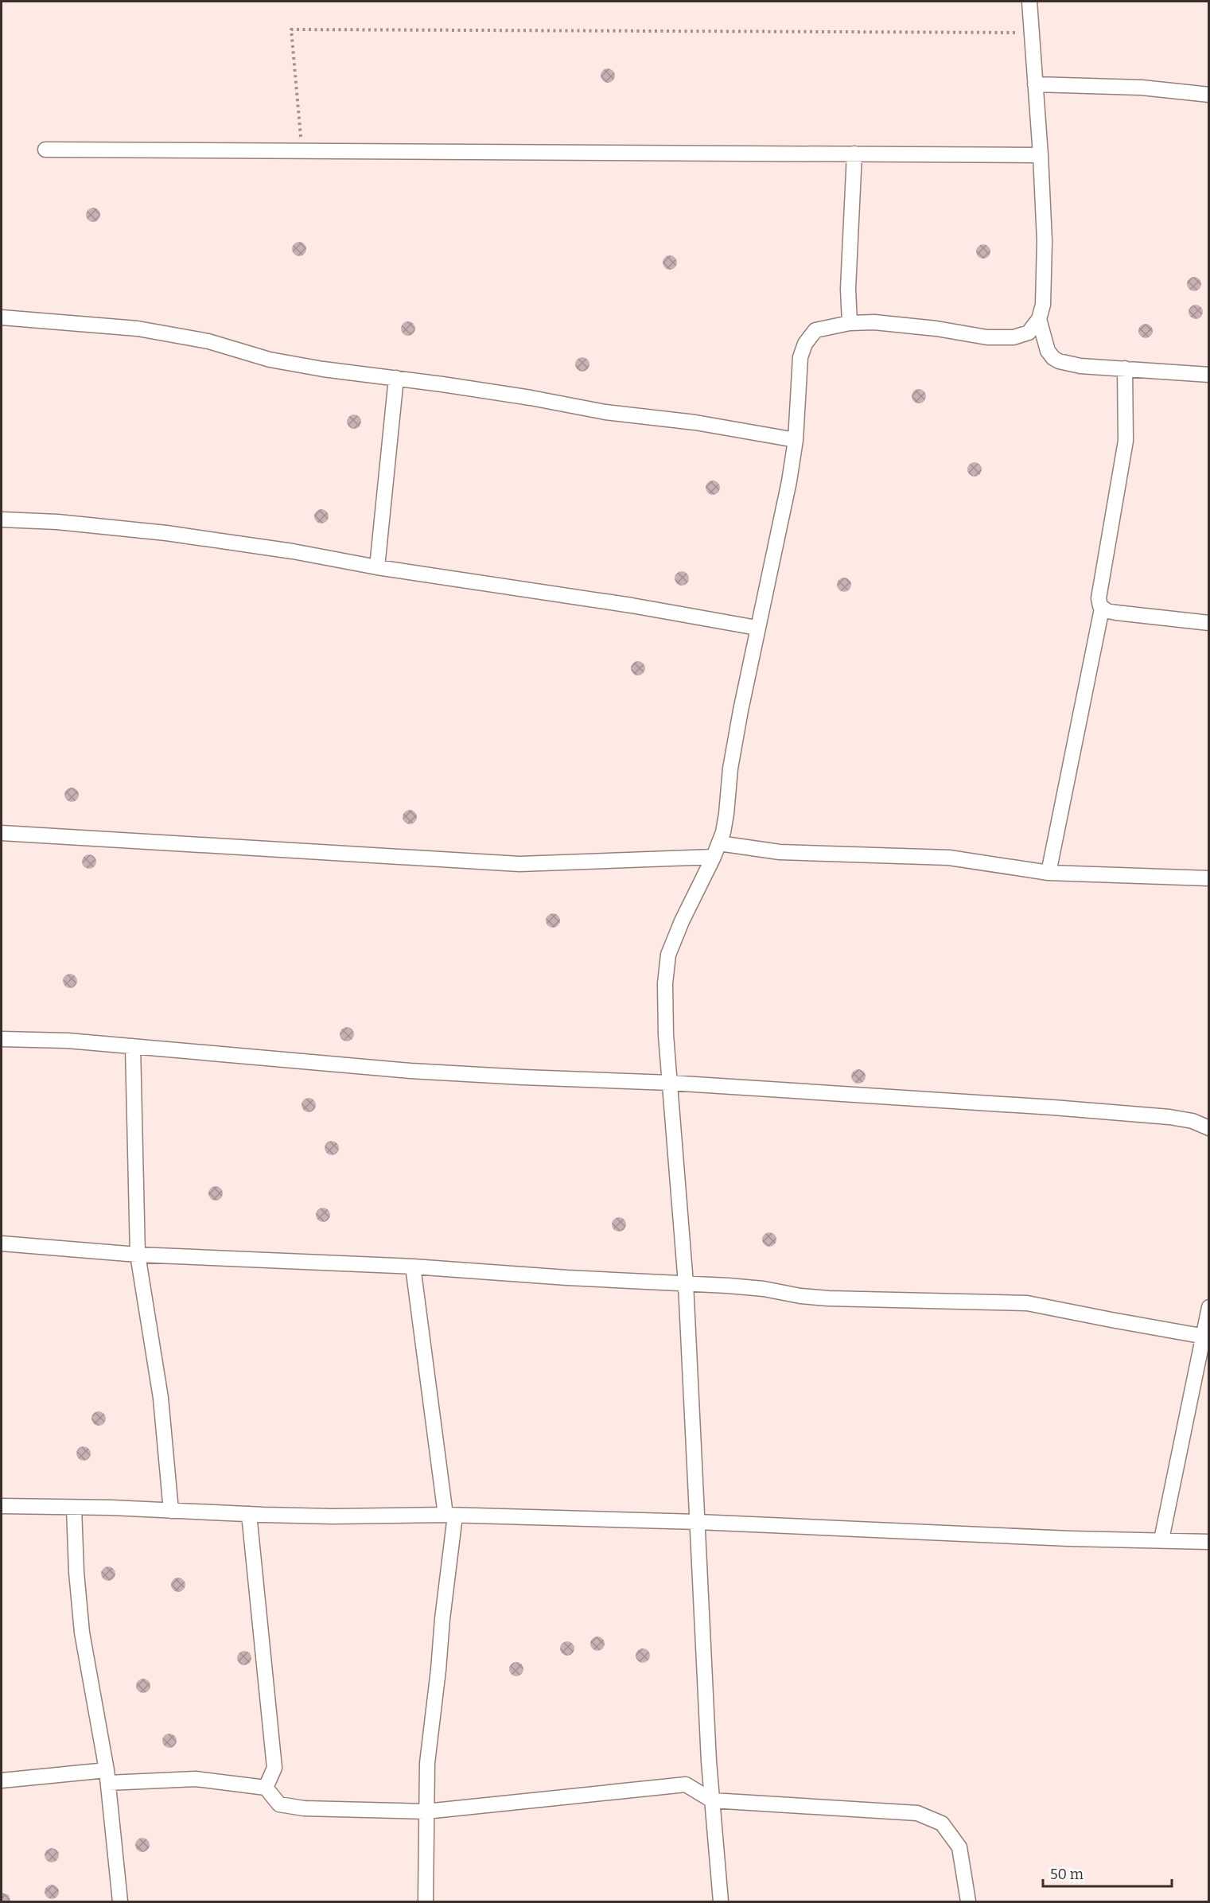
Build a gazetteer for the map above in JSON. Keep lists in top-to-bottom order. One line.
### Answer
{"scale_bar":"50 m"}
